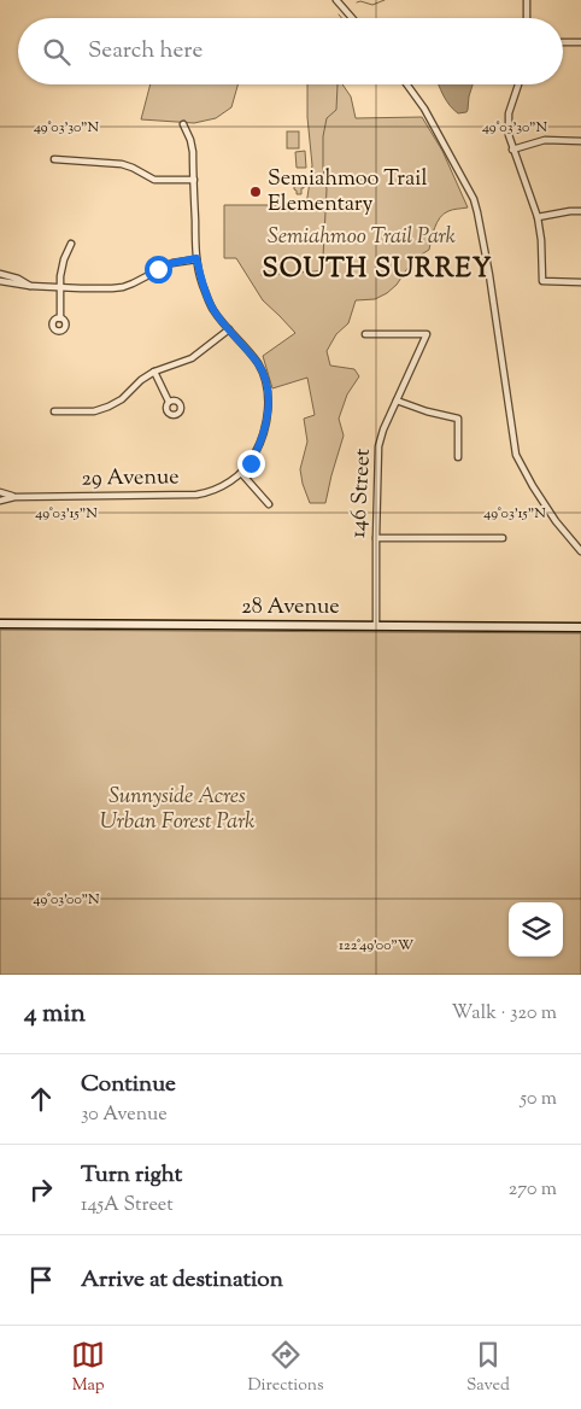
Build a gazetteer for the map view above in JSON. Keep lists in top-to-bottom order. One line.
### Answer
{"streets":{"street":["29 Avenue","146 Street","28 Avenue"]},"crossings":[["146 Street","28 Avenue"]],"districts":["SOUTH SURREY"],"parks":["Semiahmoo Trail Park","Sunnyside Acres Urban Forest Park"],"places":["Semiahmoo Trail Elementary"],"page":{"search":"Search here","heading":["4 min","Walk · 320 m"],"list":[["Continue","30 Avenue","50 m"],["Turn right","145A Street","270 m"],"Arrive at destination"],"nav":["Map","Directions","Saved"]},"coordinates":["49°03'30\"N","49°03'15\"N","49°03'00\"N","122°49'00\"W"]}
